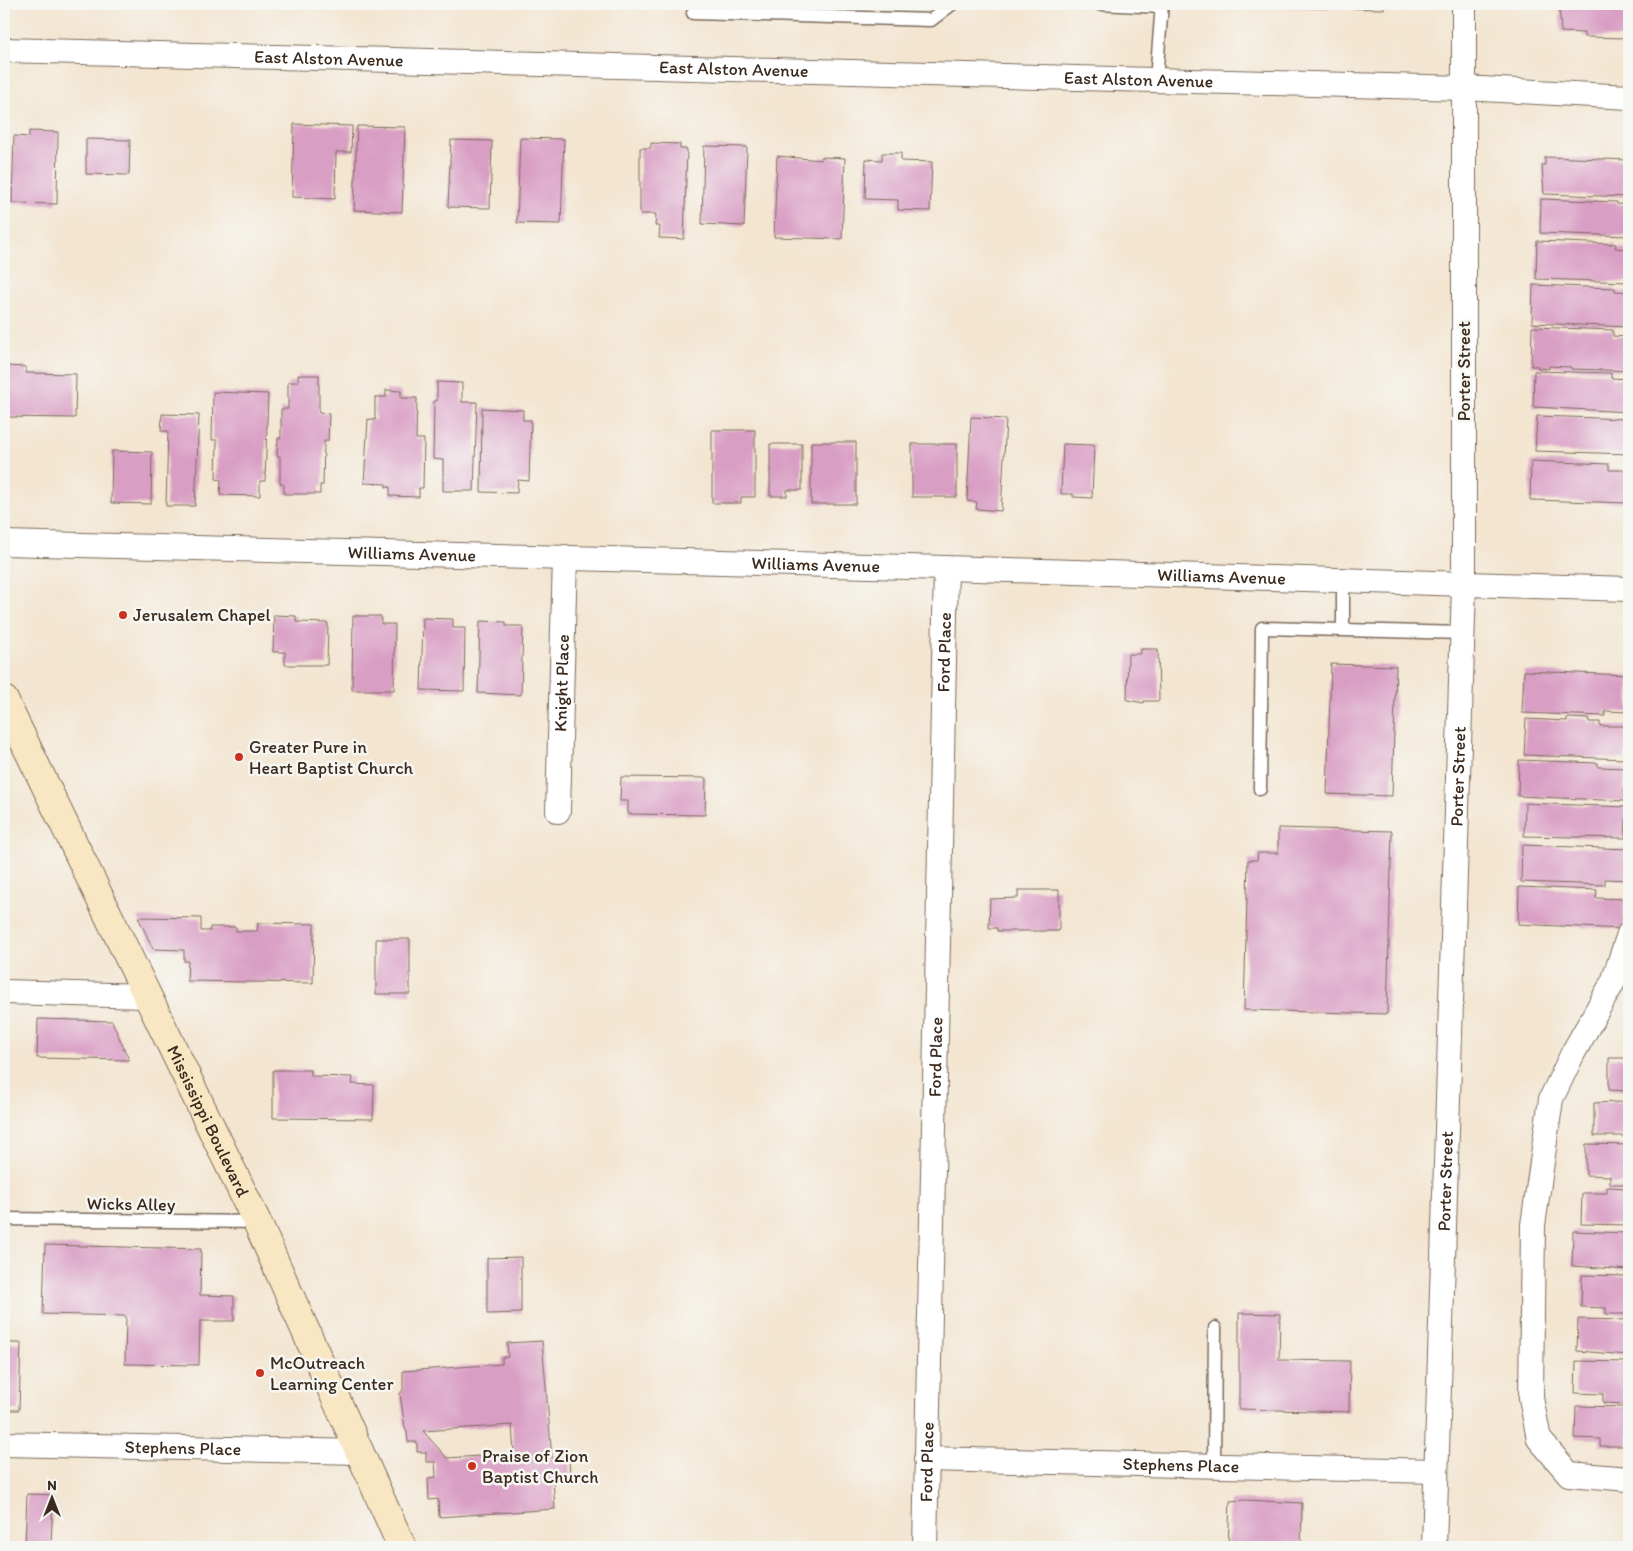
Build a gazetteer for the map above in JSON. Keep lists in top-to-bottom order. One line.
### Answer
{"streets":{"main road":["Mississippi Boulevard"],"street":["East Alston Avenue","Porter Street","Williams Avenue","Ford Place","Knight Place","Stephens Place"],"lane":["Wicks Alley"]},"crossings":[["East Alston Avenue","Porter Street"],["Porter Street","Williams Avenue"],["Porter Street","Stephens Place"],["Williams Avenue","Ford Place"],["Williams Avenue","Knight Place"],["Ford Place","Stephens Place"],["Mississippi Boulevard","Wicks Alley"],["Mississippi Boulevard","Stephens Place"]],"places":["Jerusalem Chapel","Greater Pure in Heart Baptist Church","McOutreach Learning Center","Praise of Zion Baptist Church"],"north":"top"}
